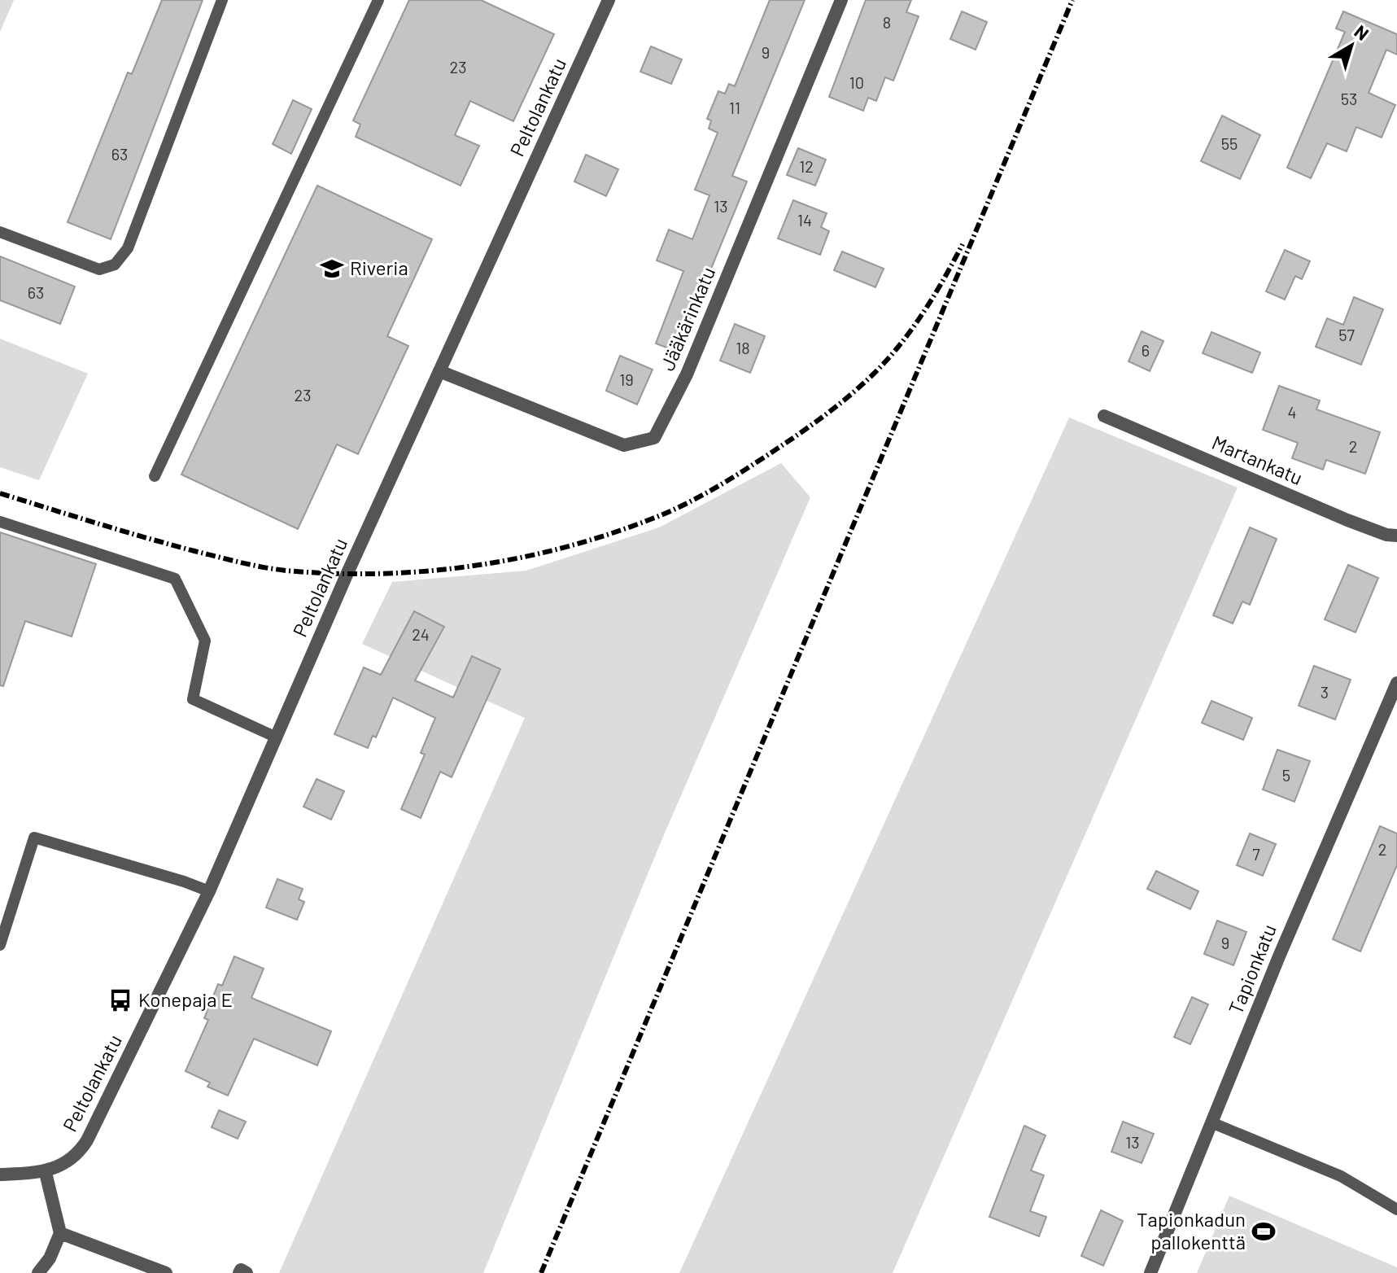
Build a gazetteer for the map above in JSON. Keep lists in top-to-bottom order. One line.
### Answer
{"streets":{"street":["Peltolankatu","Jääkärinkatu","Martankatu","Tapionkatu"]},"crossings":[["Peltolankatu","Jääkärinkatu"]],"places":{"school or university":["Riveria"],"bus stop":["Konepaja E"],"sports":["Tapionkadun pallokenttä"]},"house_numbers":["8","9","23","10","53","11","55","63","12","13","14","63","57","18","6","19","23","4","2","24","3","5","2","7","9","13"],"north":"top right"}
